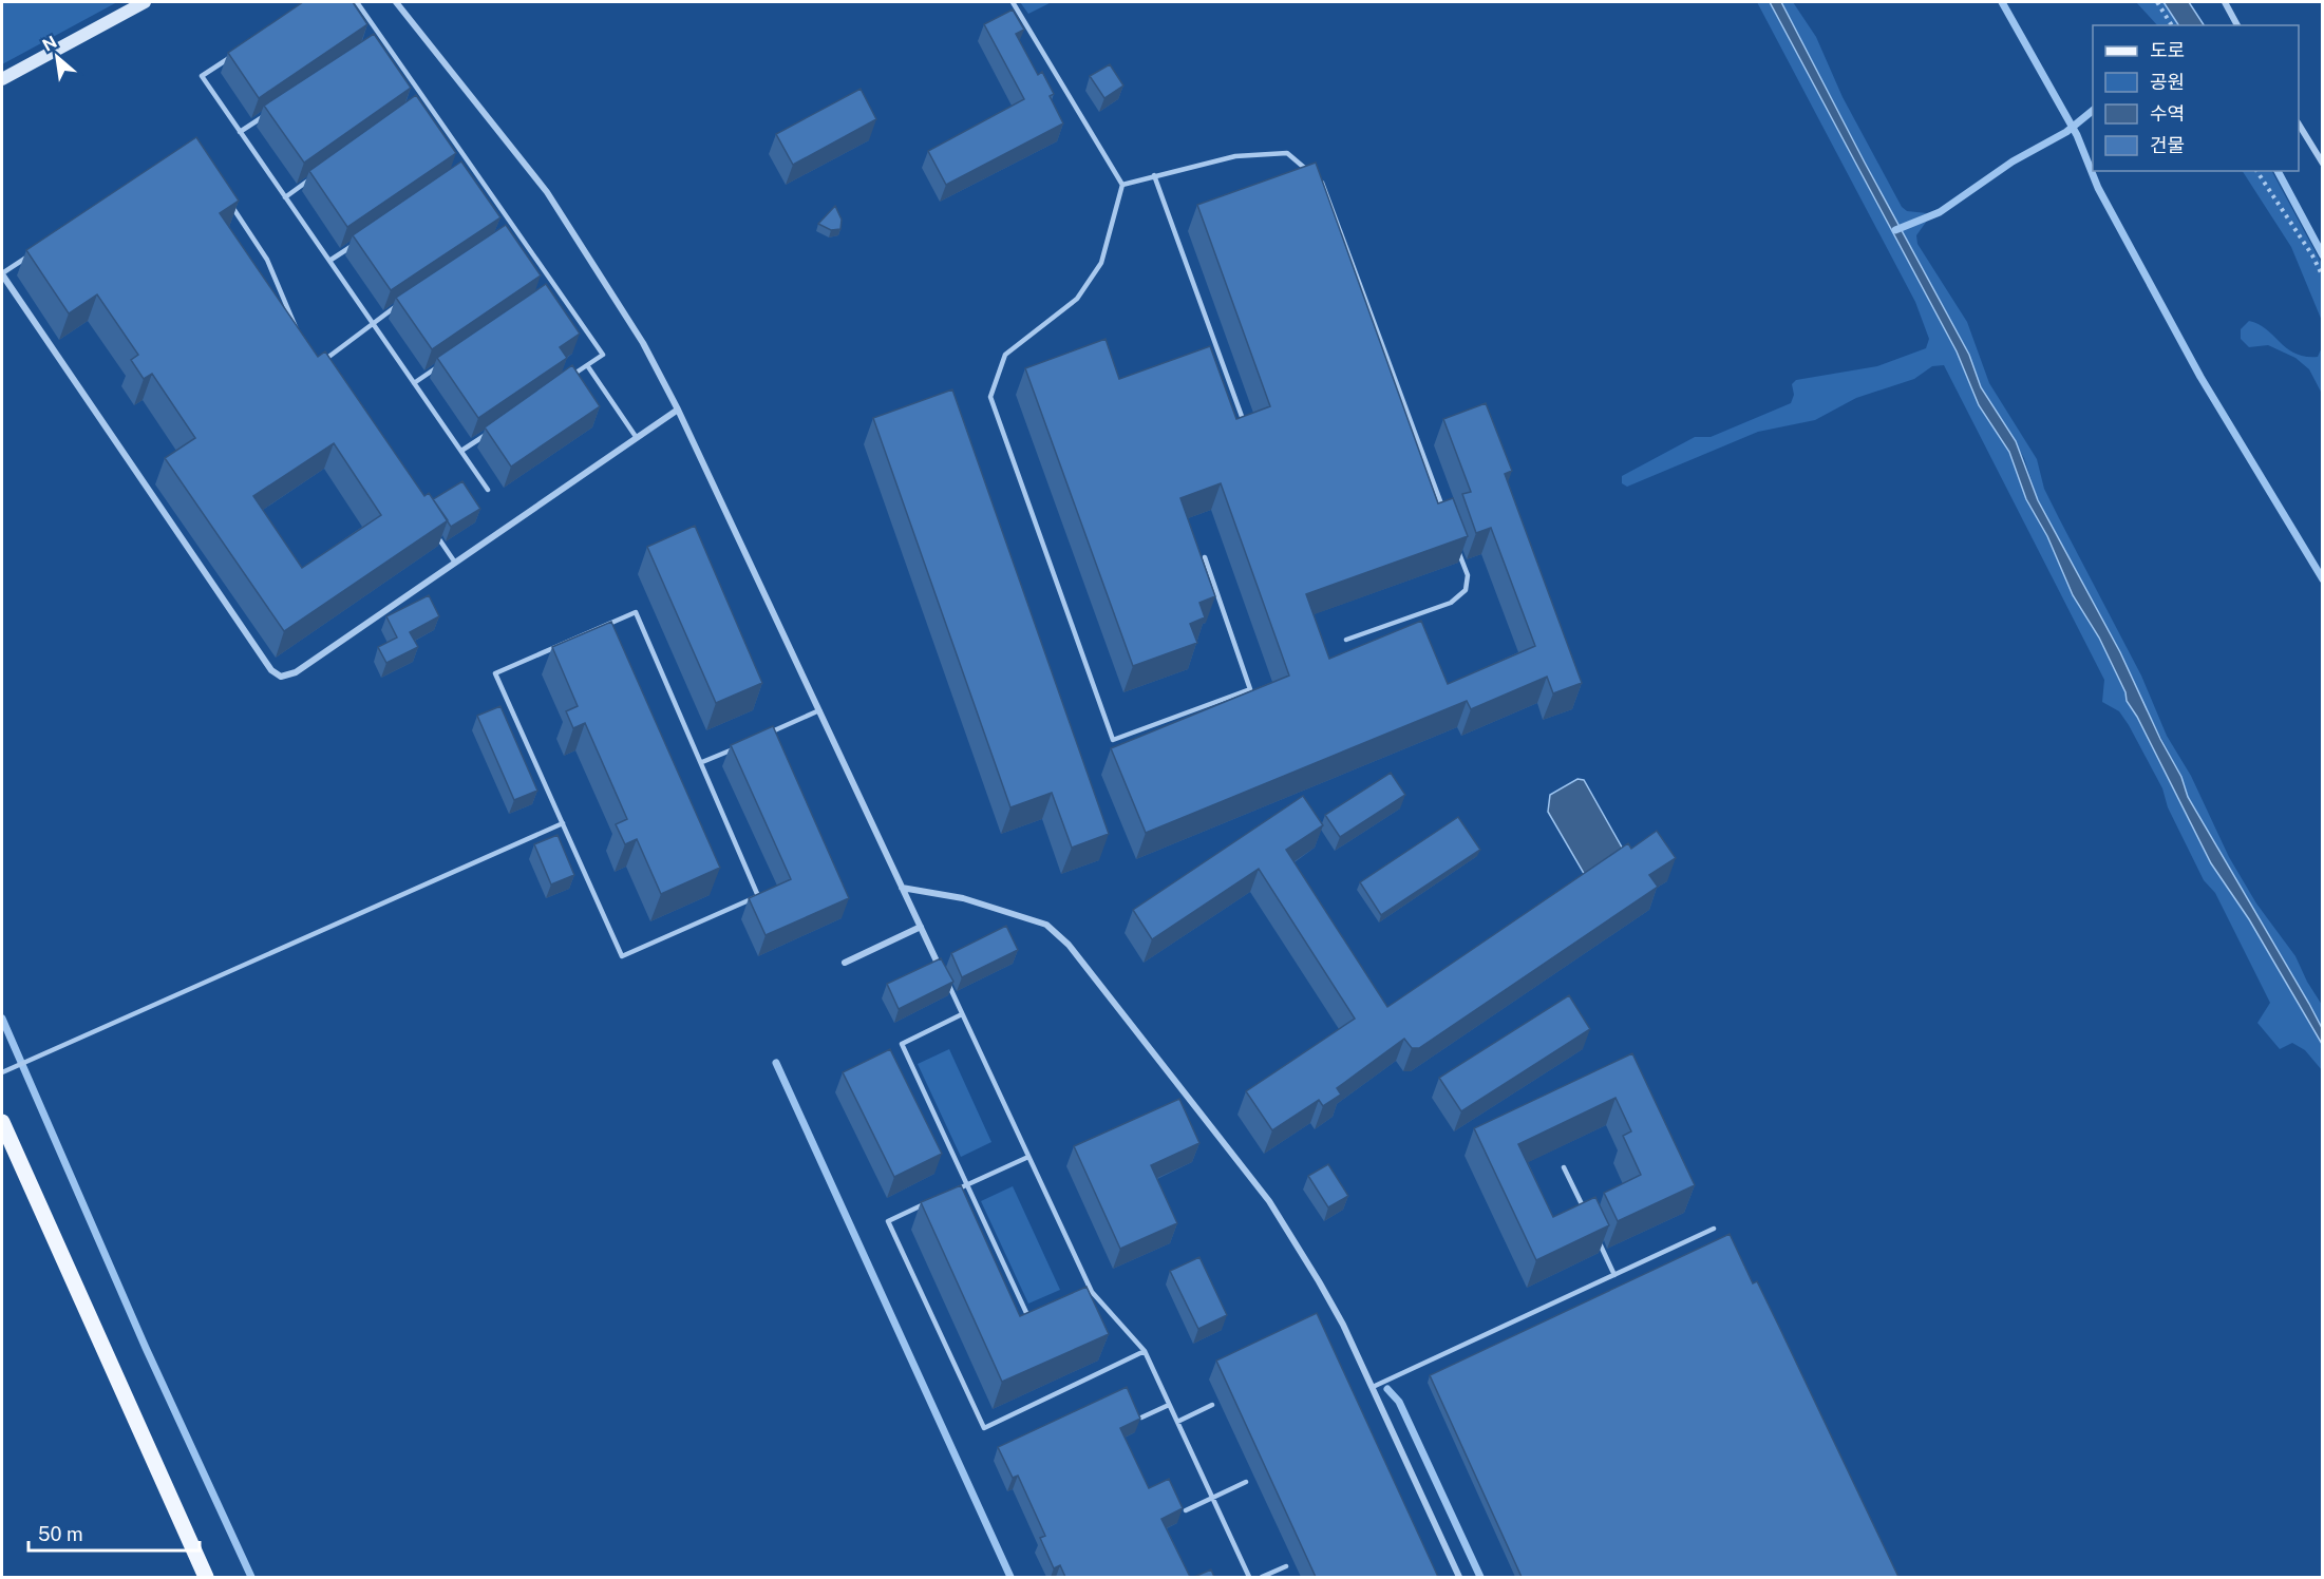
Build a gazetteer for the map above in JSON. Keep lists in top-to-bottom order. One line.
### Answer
{"legend":["도로","공원","수역","건물"],"scale_bar":"50 m","north":"top left"}
